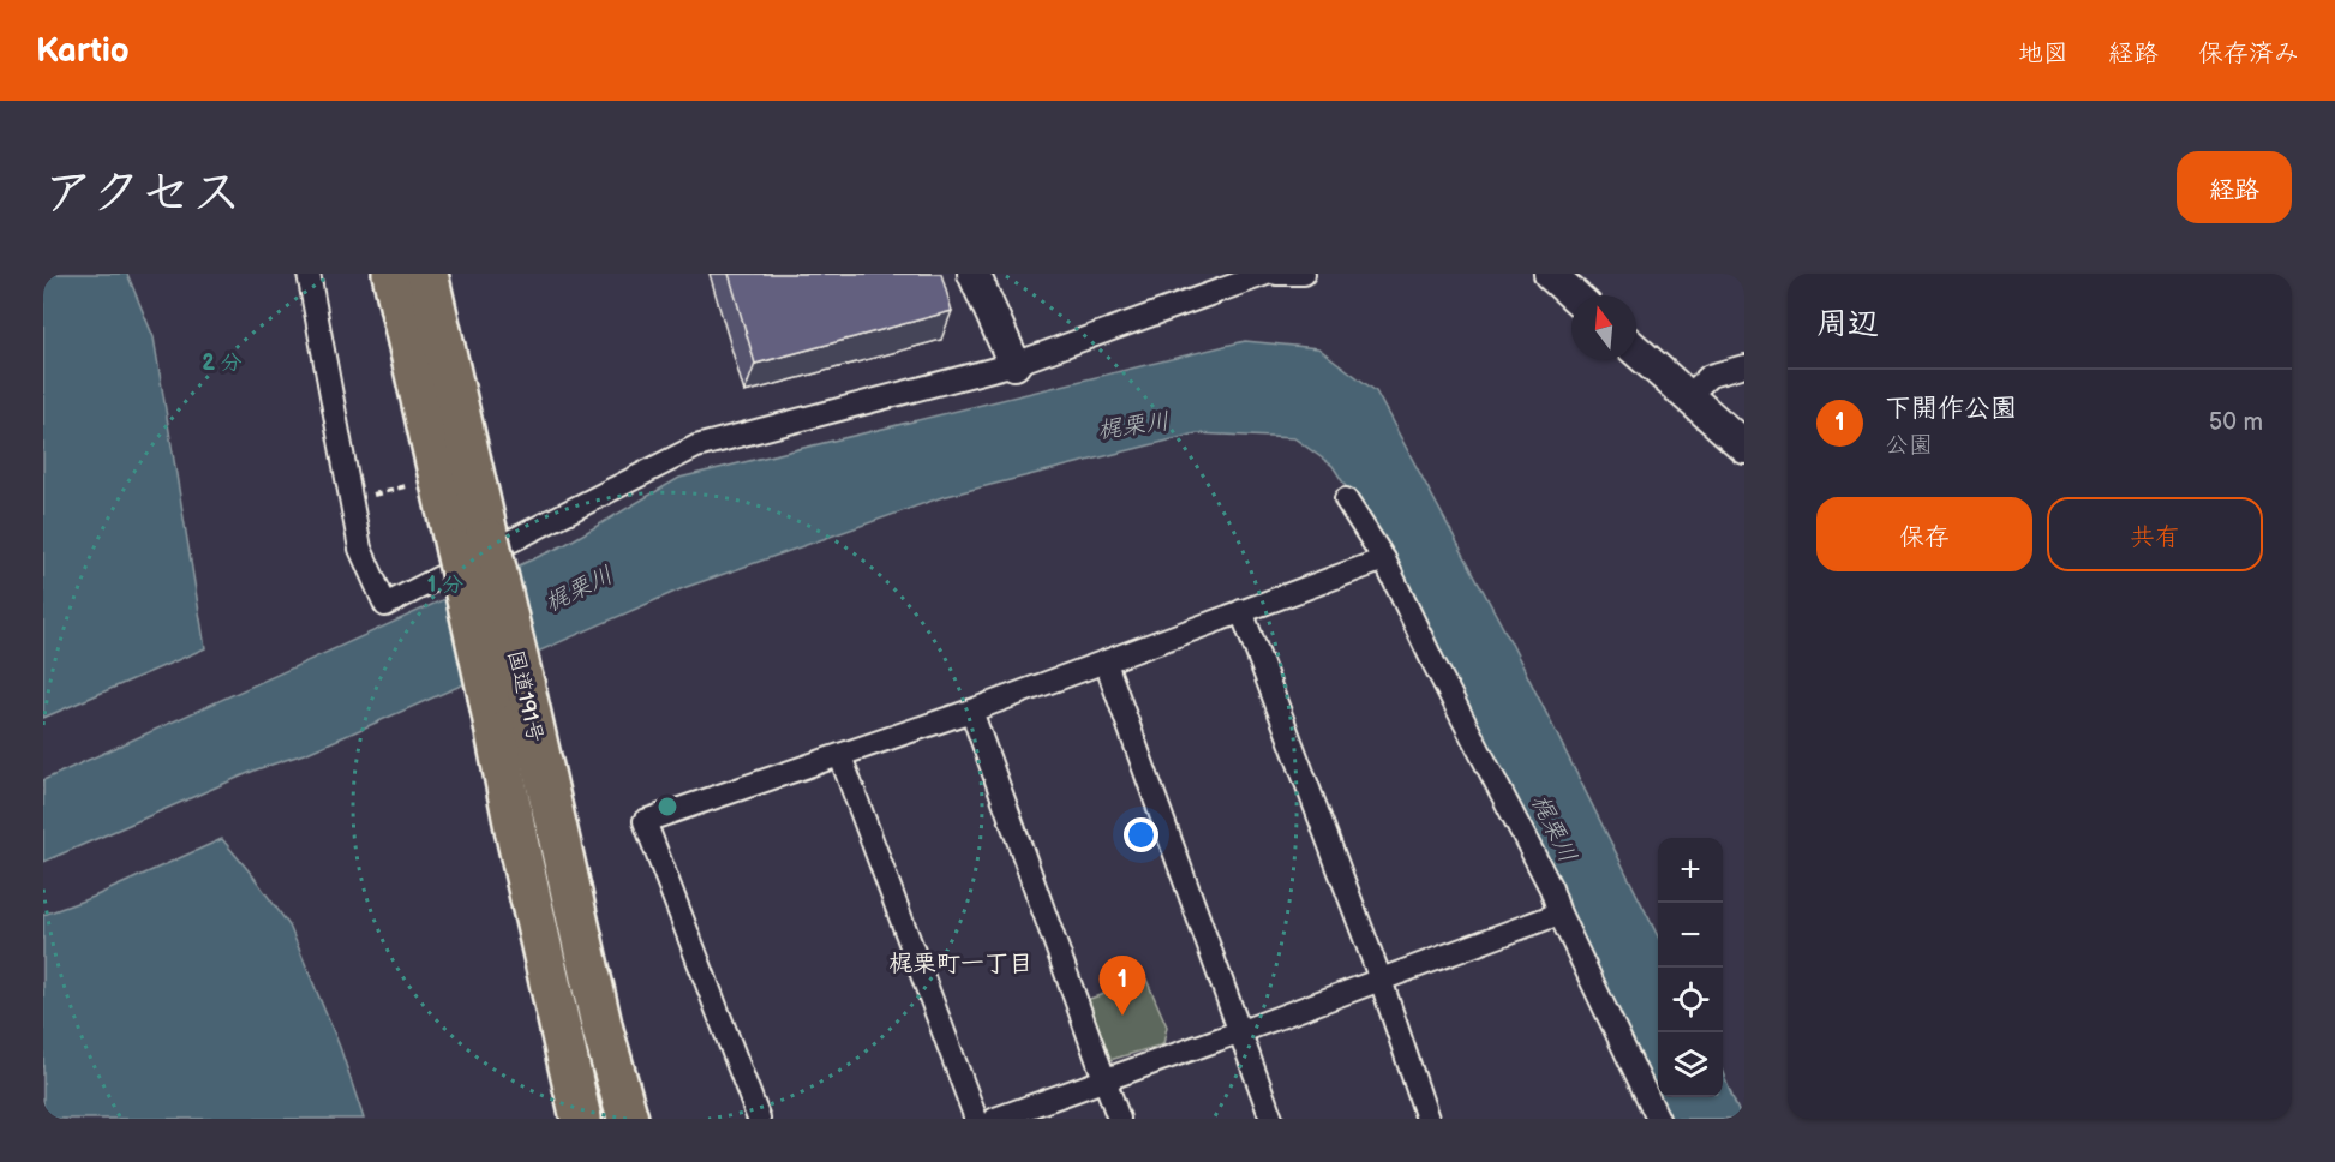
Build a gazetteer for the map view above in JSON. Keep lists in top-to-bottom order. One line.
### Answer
{"streets":{"highway":["国道191号"]},"districts":["梶栗町一丁目"],"water":["梶栗川"],"north":"top","page":{"header":"Kartio","nav":["地図","経路","保存済み"],"title":"アクセス","buttons":["経路",["保存","共有"]],"heading":"周辺","list":[{"mark":"1","name":"下開作公園","note":"公園","value":"50 m"}],"map_buttons":["+","−"],"pins":"1"},"rings":["2 分","1 分"]}
